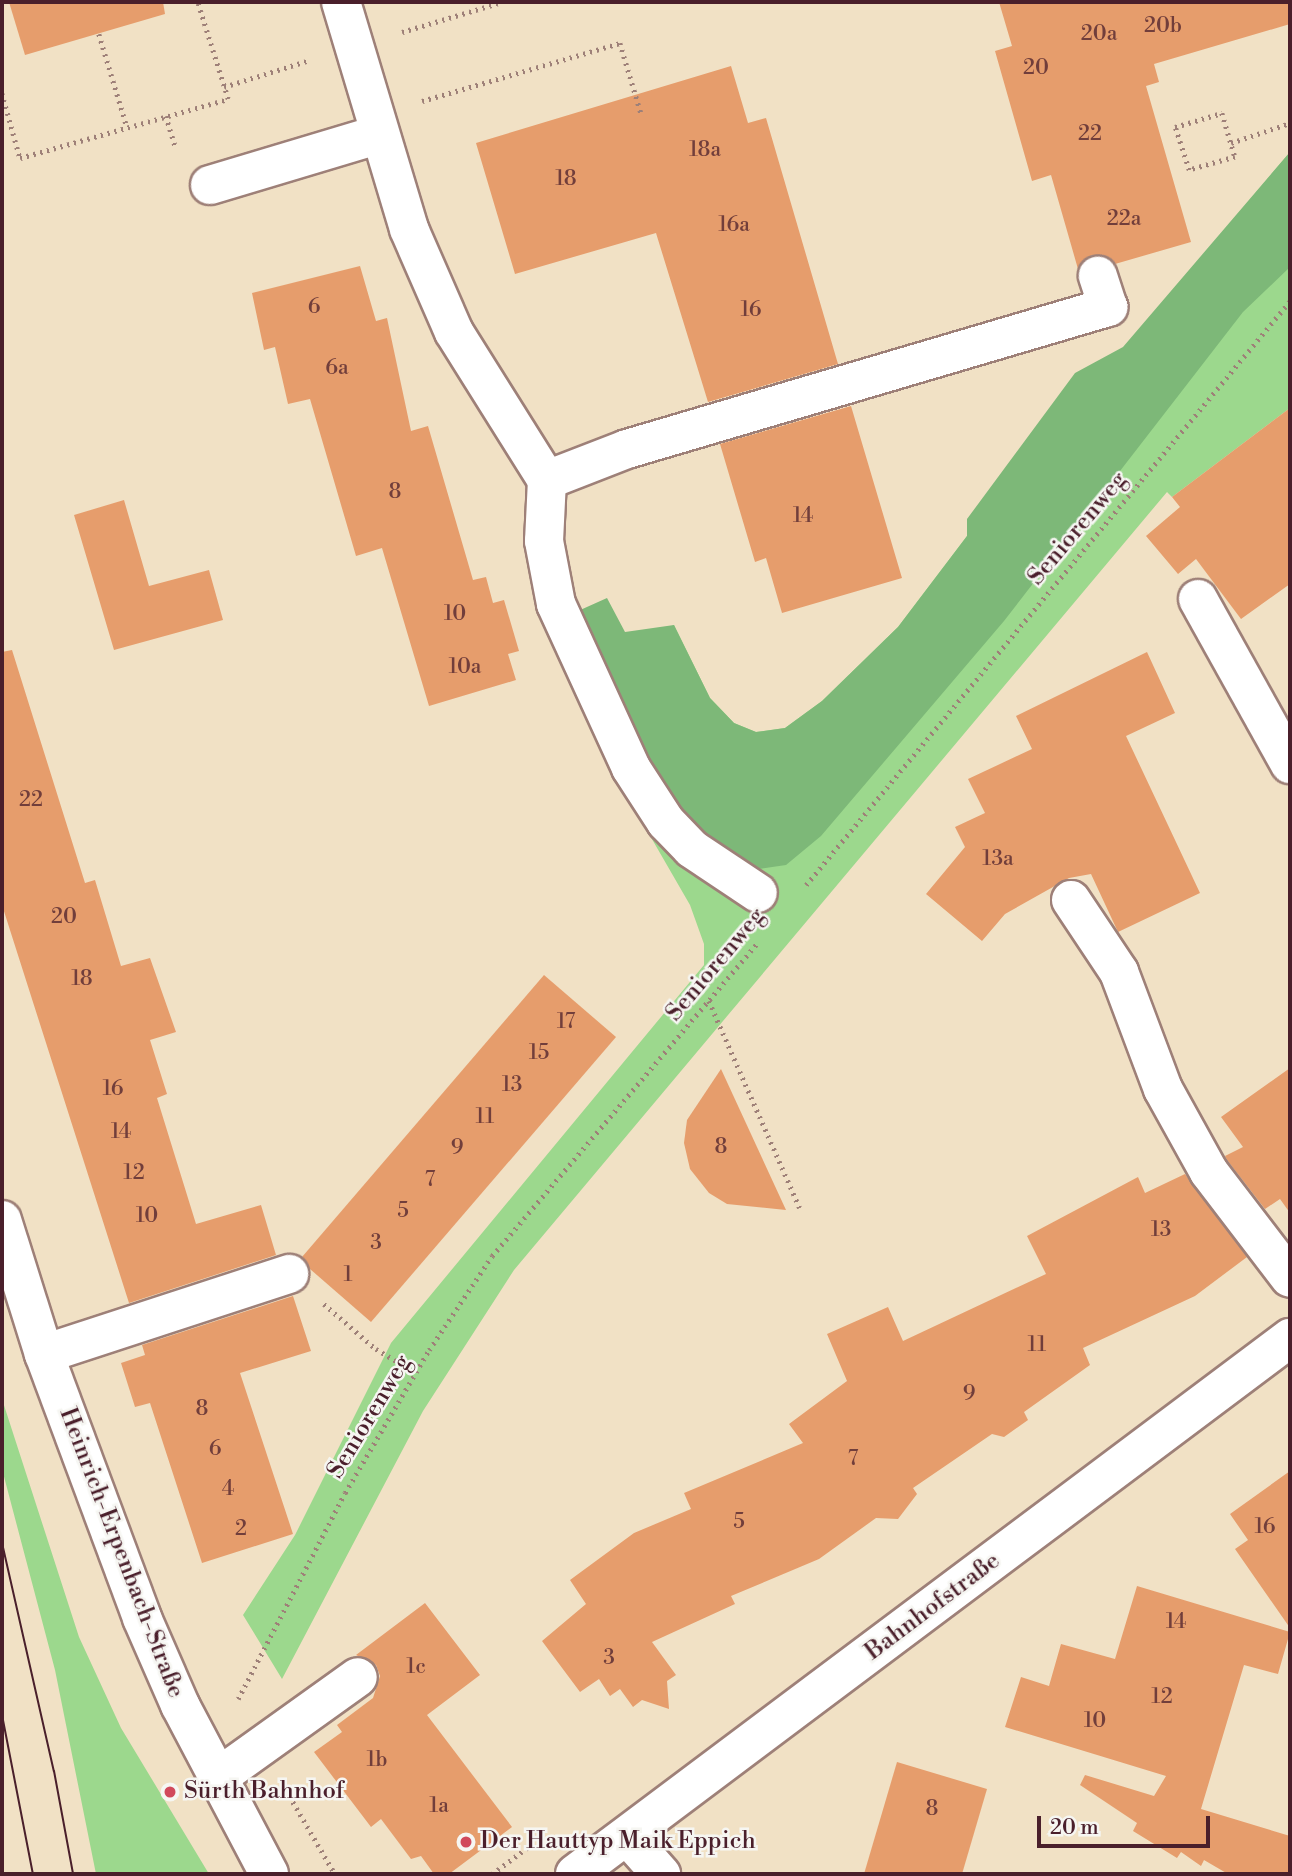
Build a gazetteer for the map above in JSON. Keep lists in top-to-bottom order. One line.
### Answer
{"streets":{"street":["Heinrich-Erpenbach-Straße","Bahnhofstraße"],"path":["Seniorenweg"]},"places":["Sürth Bahnhof","Der Hauttyp Maik Eppich"],"house_numbers":["20b","20a","20","22","18a","18","22a","16a","6","16","6a","8","14","10","10a","22","13a","20","18","17","15","13","16","11","14","8","9","12","7","5","10","13","3","1","11","9","8","6","7","4","5","16","2","14","3","1c","12","10","1b","1a","8"],"scale_bar":"20 m"}
